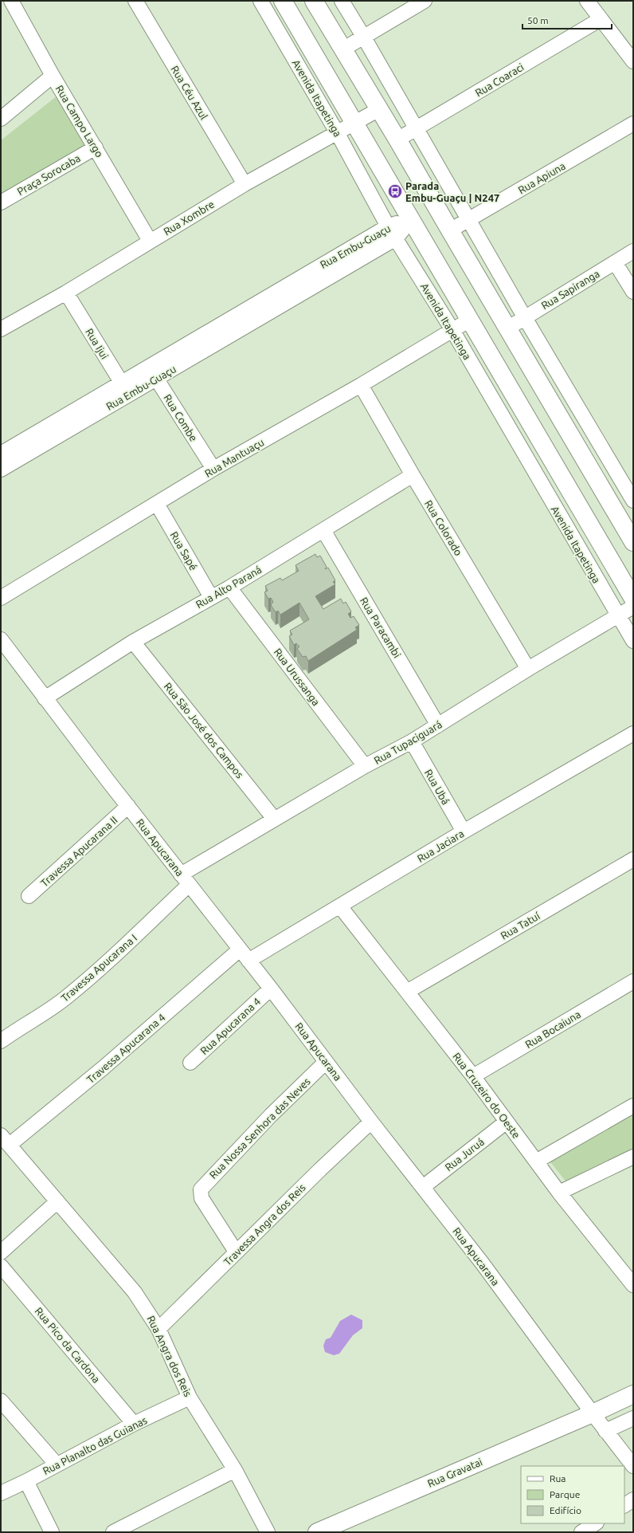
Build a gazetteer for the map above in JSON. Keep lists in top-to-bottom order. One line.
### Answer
{"streets":{"main road":["Avenida Itapetinga","Rua Gravatai"],"street":["Rua Coaraci","Rua Céu Azul","Rua Campo Largo","Praça Sorocaba","Rua Apiuna","Rua Xombre","Rua Embu-Guaçu","Rua Sapiranga","Rua Ijui","Rua Combe","Rua Mantuaçu","Rua Colorado","Rua Sapé","Rua Alto Paraná","Rua Paracambi","Rua Urussanga","Rua São José dos Campos","Rua Tupaciguará","Rua Ubá","Rua Jaciara","Rua Apucarana","Travessa Apucarana II","Rua Tatuí","Travessa Apucarana I","Rua Apucarana 4","Rua Bocaiuna","Travessa Apucarana 4","Rua Cruzeiro do Oeste","Rua Nossa Senhora das Neves","Rua Juruá","Travessa Angra dos Reis","Rua Pico da Cardona","Rua Angra dos Reis","Rua Planalto das Guianas"]},"crossings":[["Rua Céu Azul","Rua Xombre"],["Avenida Itapetinga","Rua Xombre"],["Avenida Itapetinga","Rua Embu-Guaçu"],["Avenida Itapetinga","Rua Mantuaçu"],["Avenida Itapetinga","Rua Tupaciguará"],["Rua Campo Largo","Praça Sorocaba"],["Rua Campo Largo","Rua Xombre"],["Rua Xombre","Rua Ijui"],["Rua Embu-Guaçu","Rua Ijui"],["Rua Embu-Guaçu","Rua Combe"],["Rua Combe","Rua Mantuaçu"],["Rua Mantuaçu","Rua Colorado"],["Rua Mantuaçu","Rua Sapé"],["Rua Colorado","Rua Alto Paraná"],["Rua Colorado","Rua Tupaciguará"],["Rua Sapé","Rua Alto Paraná"],["Rua Alto Paraná","Rua Paracambi"],["Rua Alto Paraná","Rua Urussanga"],["Rua Alto Paraná","Rua São José dos Campos"],["Rua Alto Paraná","Rua Apucarana"],["Rua Paracambi","Rua Tupaciguará"],["Rua Urussanga","Rua Tupaciguará"],["Rua São José dos Campos","Rua Tupaciguará"],["Rua Tupaciguará","Rua Ubá"],["Rua Tupaciguará","Rua Apucarana"],["Rua Tupaciguará","Travessa Apucarana I"],["Rua Ubá","Rua Jaciara"],["Rua Jaciara","Rua Apucarana"],["Rua Jaciara","Rua Cruzeiro do Oeste"],["Rua Apucarana","Travessa Apucarana II"],["Rua Apucarana","Travessa Apucarana I"],["Rua Apucarana","Rua Apucarana 4"],["Rua Apucarana","Travessa Apucarana 4"],["Rua Apucarana","Rua Nossa Senhora das Neves"],["Rua Apucarana","Rua Juruá"],["Rua Apucarana","Travessa Angra dos Reis"],["Rua Apucarana","Rua Gravatai"],["Rua Tatuí","Rua Cruzeiro do Oeste"],["Rua Bocaiuna","Rua Cruzeiro do Oeste"],["Travessa Apucarana 4","Rua Angra dos Reis"],["Rua Cruzeiro do Oeste","Rua Juruá"],["Rua Nossa Senhora das Neves","Travessa Angra dos Reis"],["Travessa Angra dos Reis","Rua Angra dos Reis"],["Rua Pico da Cardona","Rua Planalto das Guianas"],["Rua Angra dos Reis","Rua Planalto das Guianas"]],"places":{"bus stop":["Parada Embu-Guaçu | N247"]},"legend":["Rua","Parque","Edifício"],"scale_bar":"50 m"}
